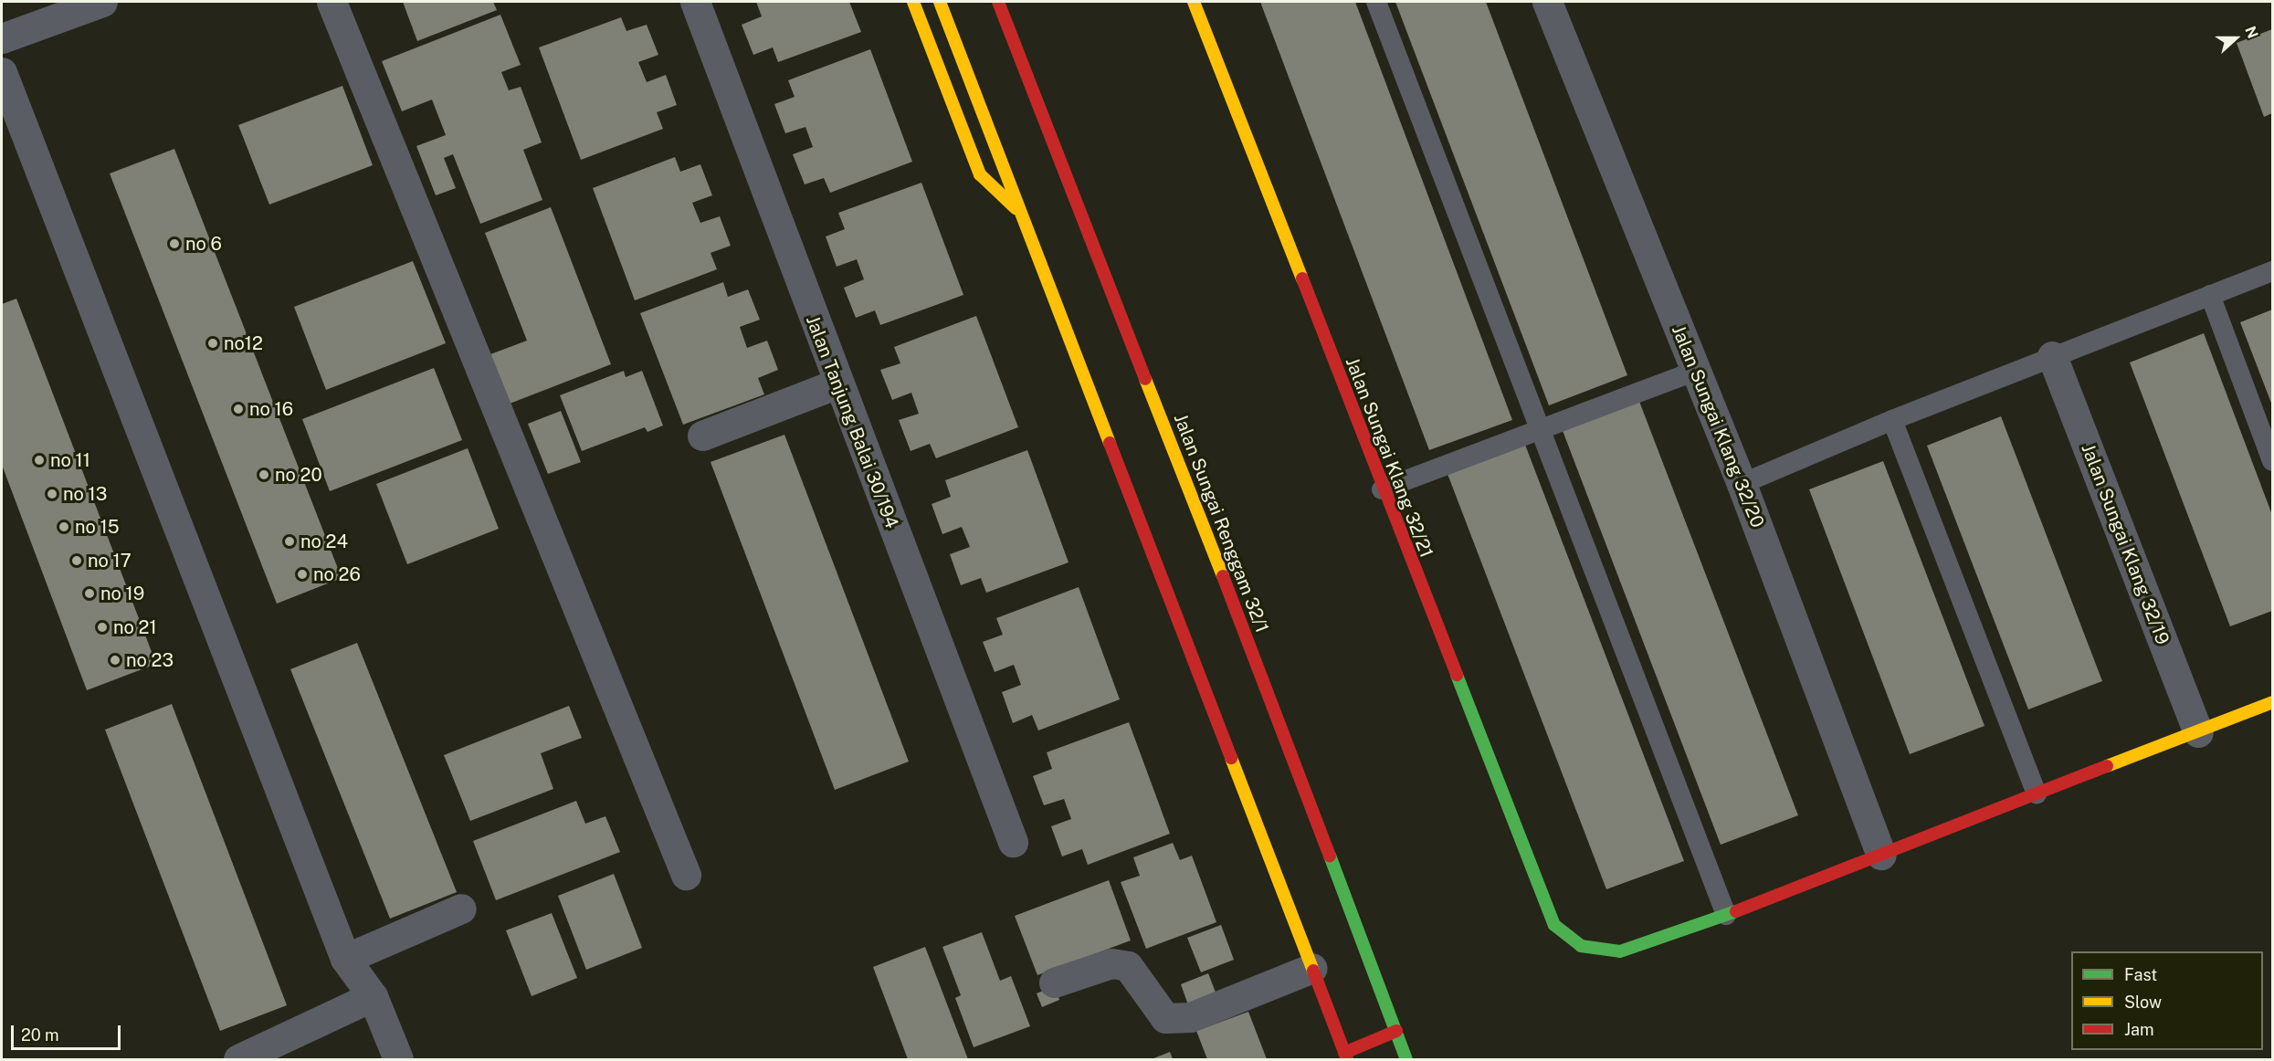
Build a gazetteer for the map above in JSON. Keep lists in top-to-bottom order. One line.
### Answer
{"streets":{"main road":["Jalan Sungai Klang 32/21","Jalan Sungai Renggam 32/1"],"street":["Jalan Tanjung Balai 30/194","Jalan Sungai Klang 32/20","Jalan Sungai Klang 32/19"]},"places":["no 6","no12","no 16","no 11","no 20","no 13","no 15","no 24","no 17","no 26","no 19","no 21","no 23"],"legend":["Fast","Slow","Jam"],"scale_bar":"20 m","north":"right"}
